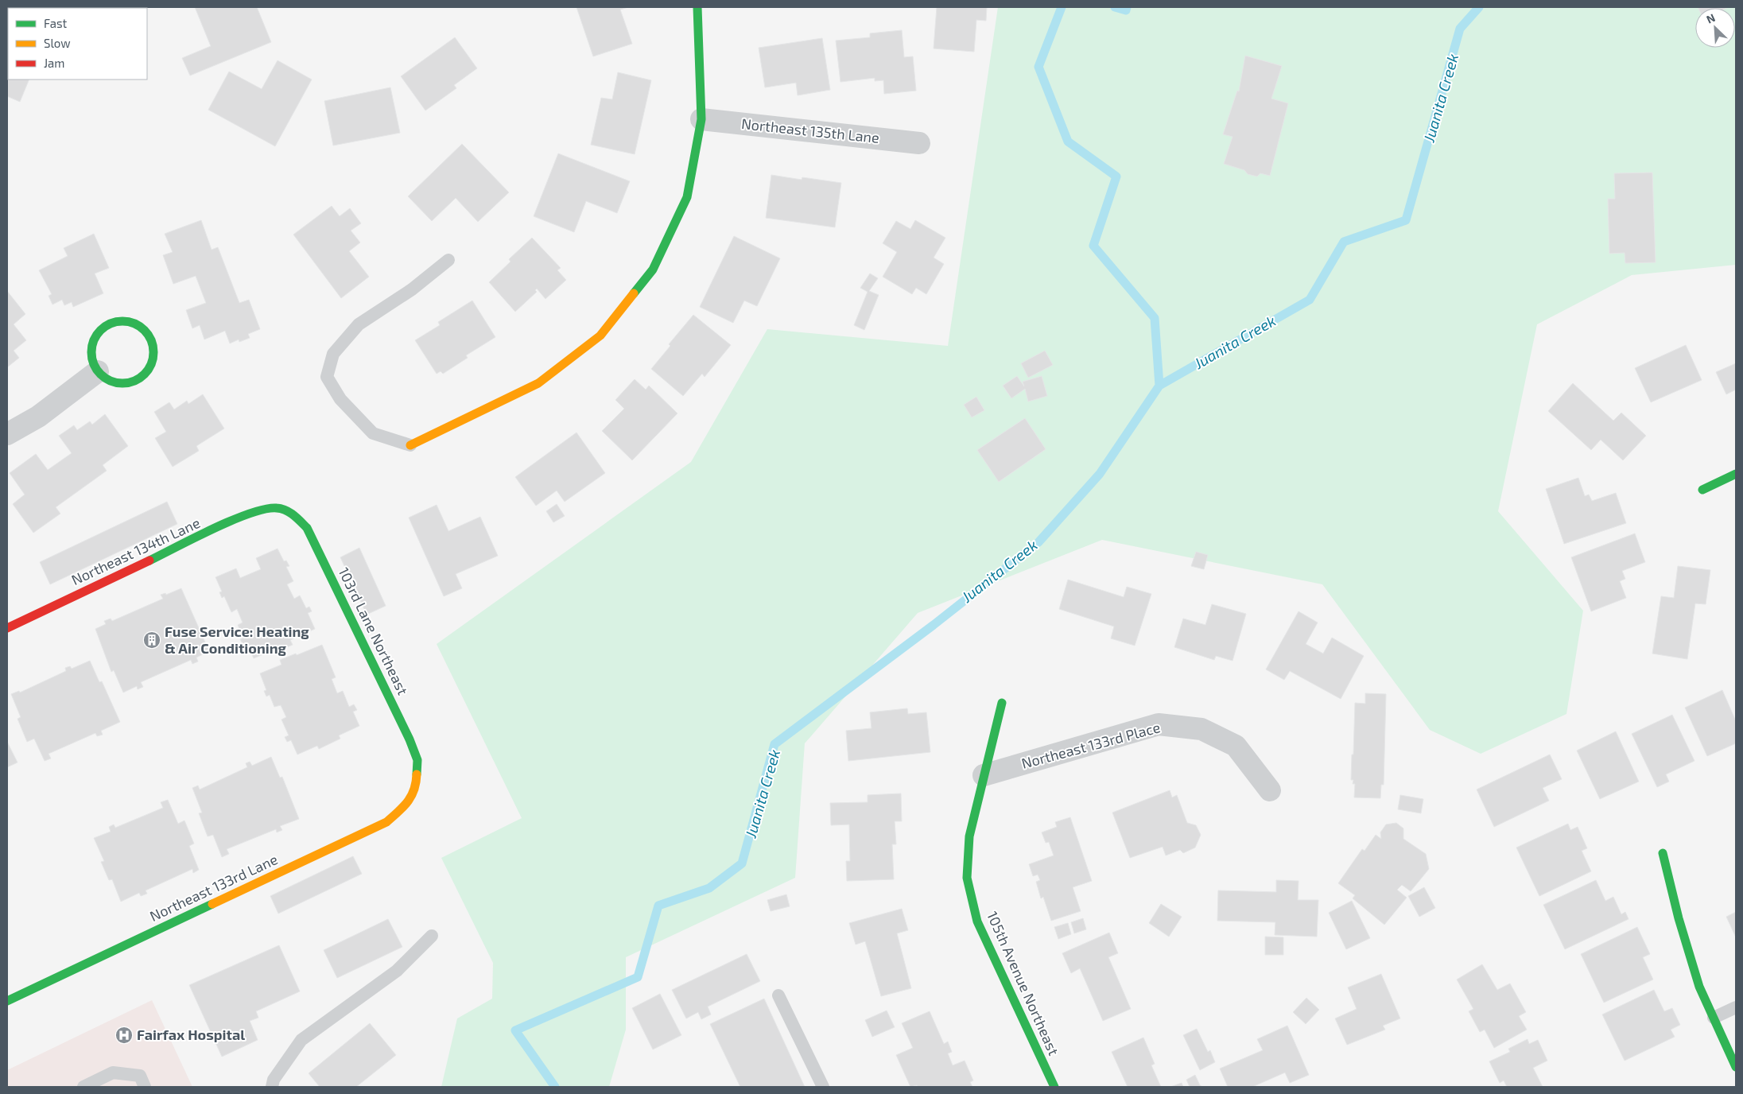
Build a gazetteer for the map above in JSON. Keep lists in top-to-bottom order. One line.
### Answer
{"streets":{"street":["Northeast 135th Lane","Northeast 134th Lane","103rd Lane Northeast","Northeast 133rd Place","Northeast 133rd Lane","105th Avenue Northeast"]},"crossings":[["Northeast 134th Lane","103rd Lane Northeast"],["103rd Lane Northeast","Northeast 133rd Lane"],["Northeast 133rd Place","105th Avenue Northeast"]],"water":["Juanita Creek"],"places":{"building":["Fuse Service: Heating & Air Conditioning"],"hospital":["Fairfax Hospital"]},"legend":["Fast","Slow","Jam"],"north":"top left"}
